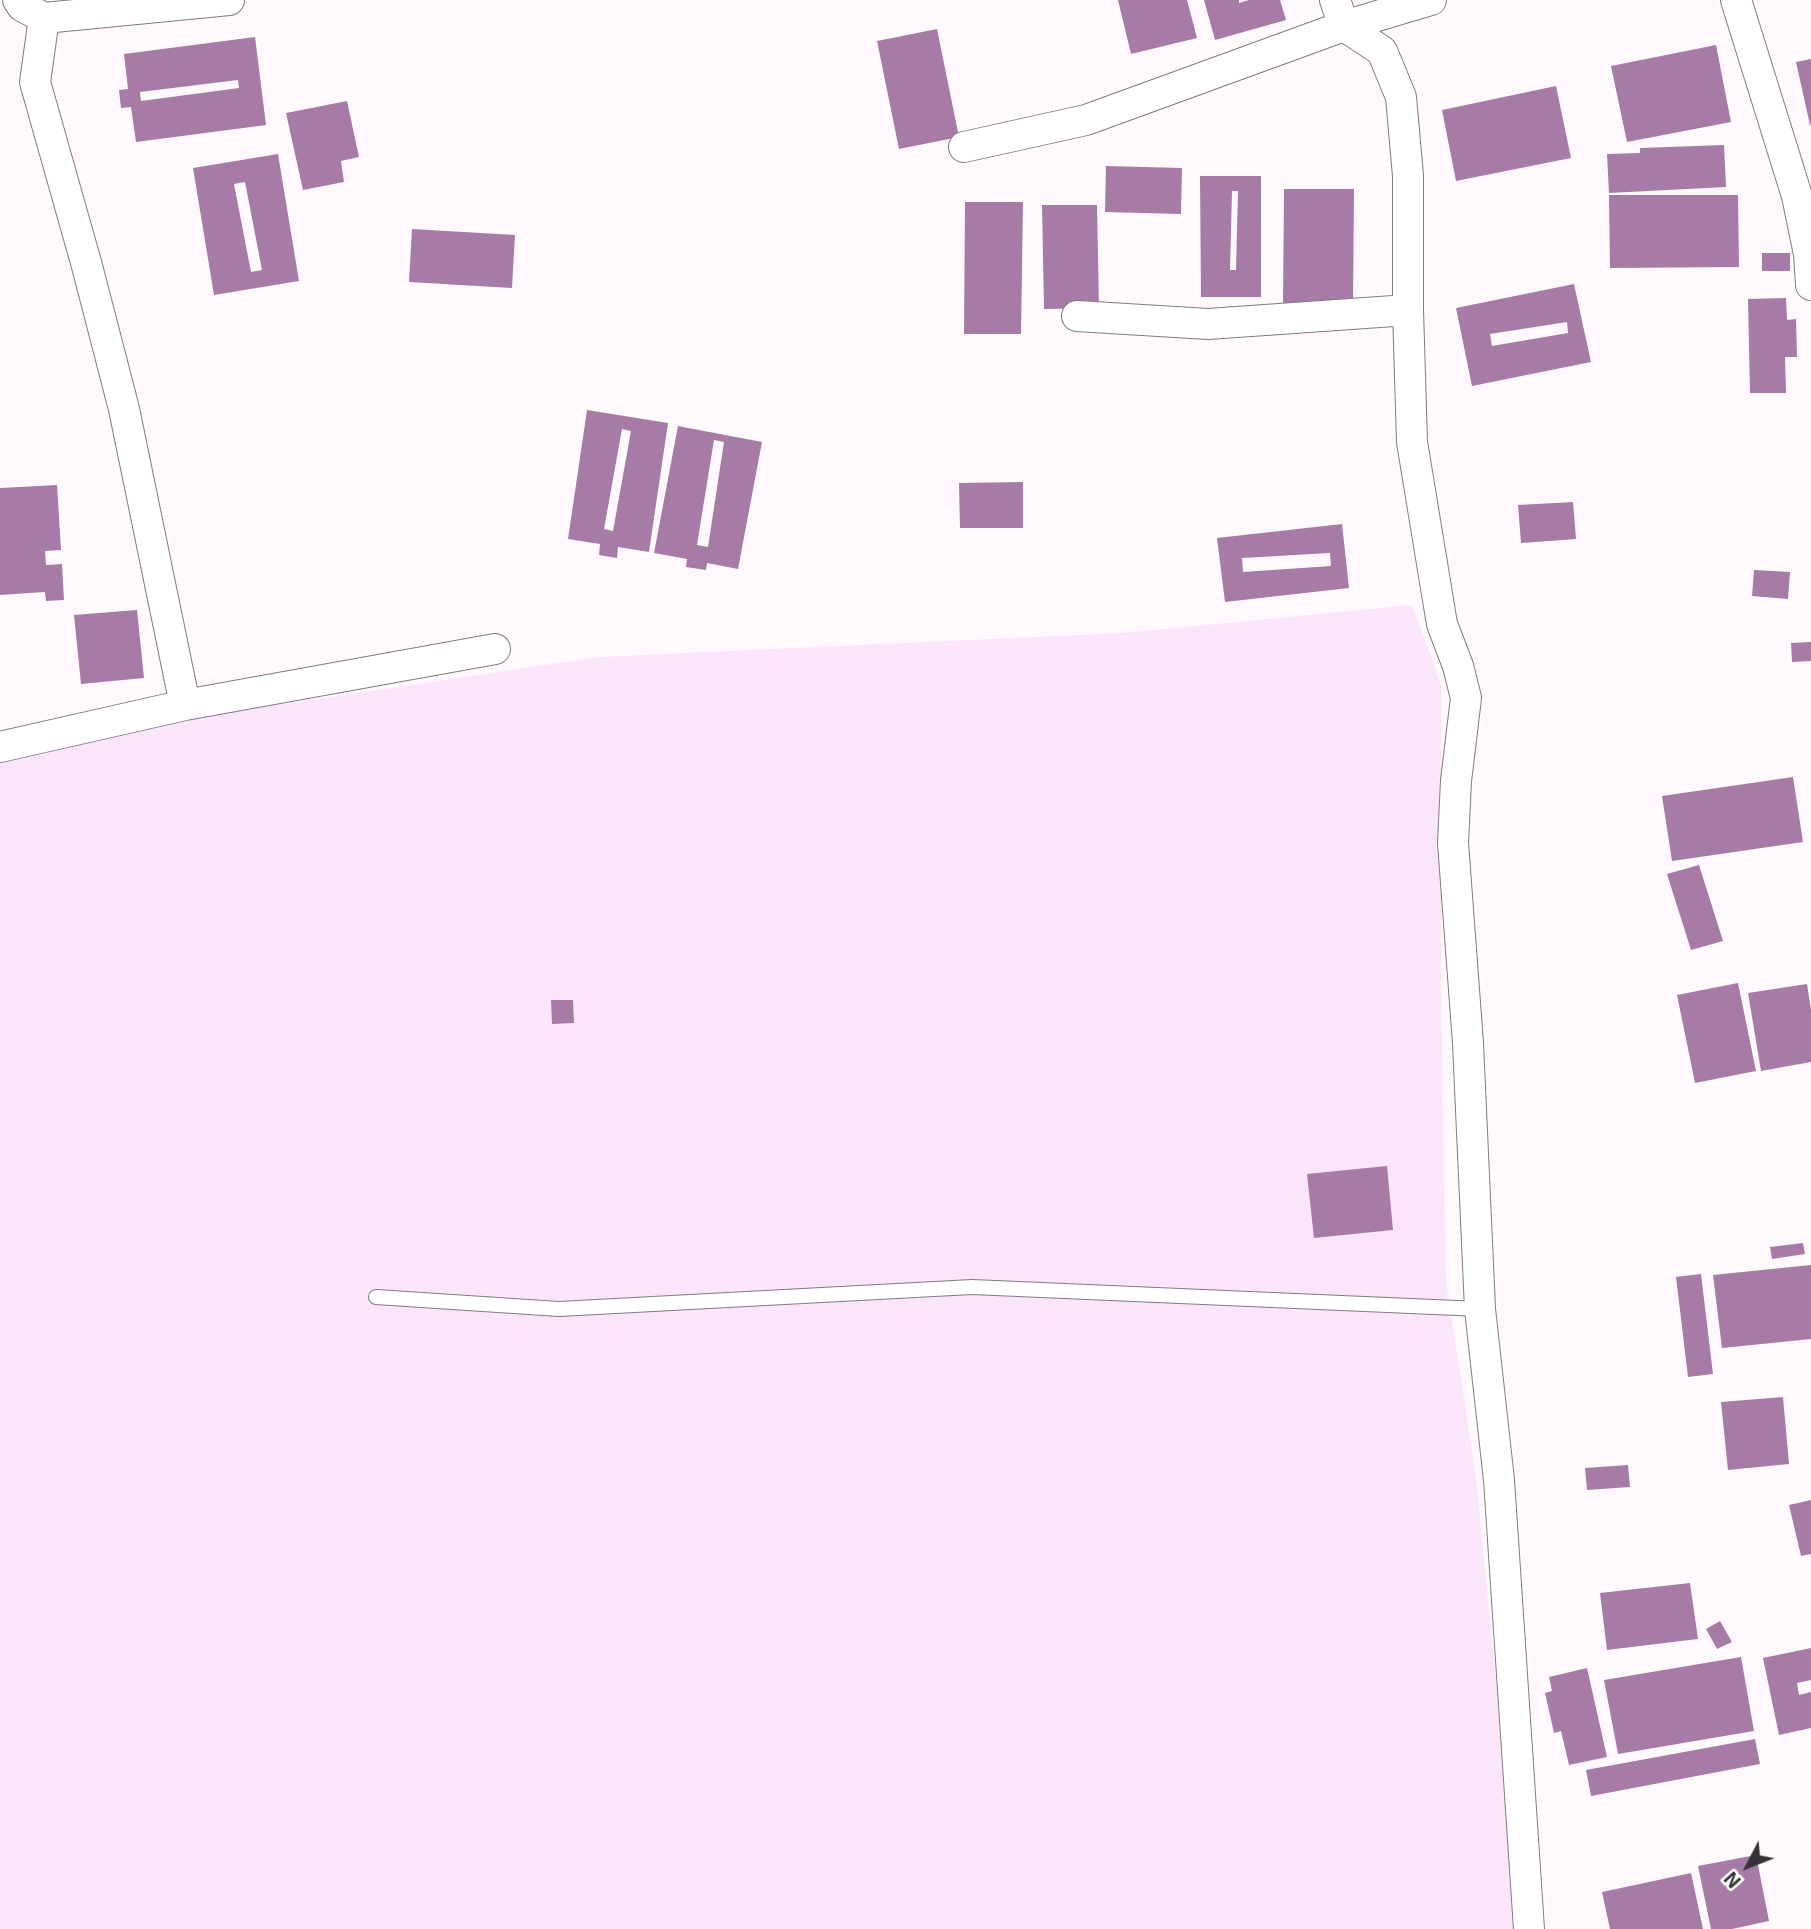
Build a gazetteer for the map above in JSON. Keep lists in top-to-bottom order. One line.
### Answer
{"north":"bottom left"}
